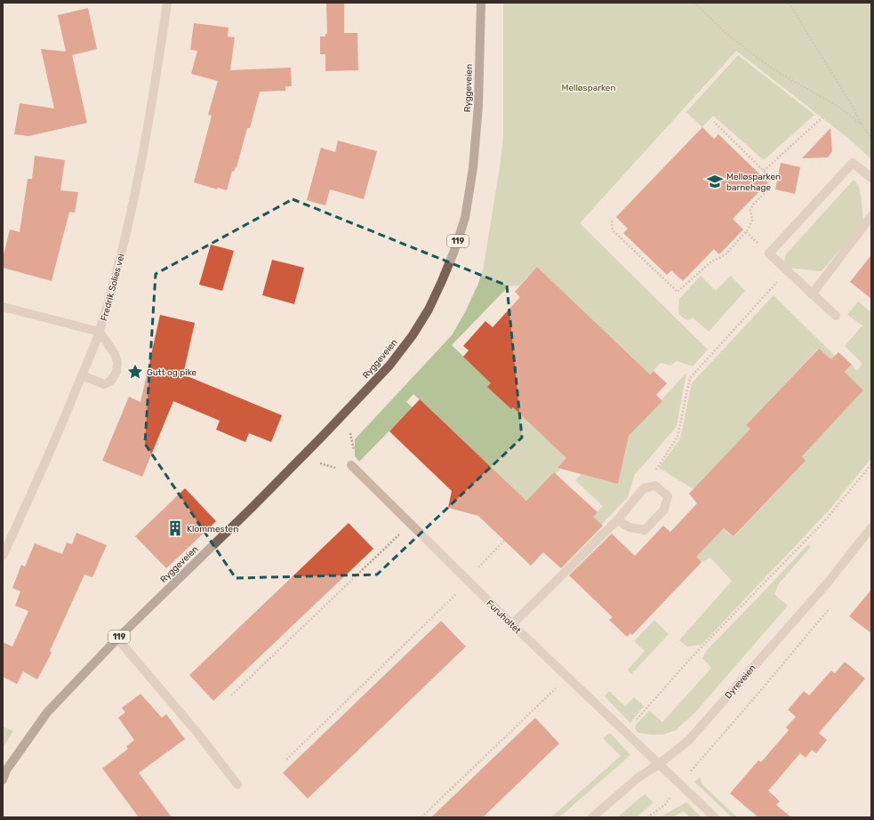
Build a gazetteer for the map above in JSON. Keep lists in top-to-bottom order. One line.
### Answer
{"streets":{"main road":["Ryggeveien","119"],"street":["Fredrik Solies vei","Furuholtet","Dyreveien"]},"crossings":[["Furuholtet","Dyreveien"]],"parks":["Melløsparken"],"places":{"school or university":["Melløsparken barnehage"],"place":["Gutt og pike"],"building":["Klommesten"]}}
